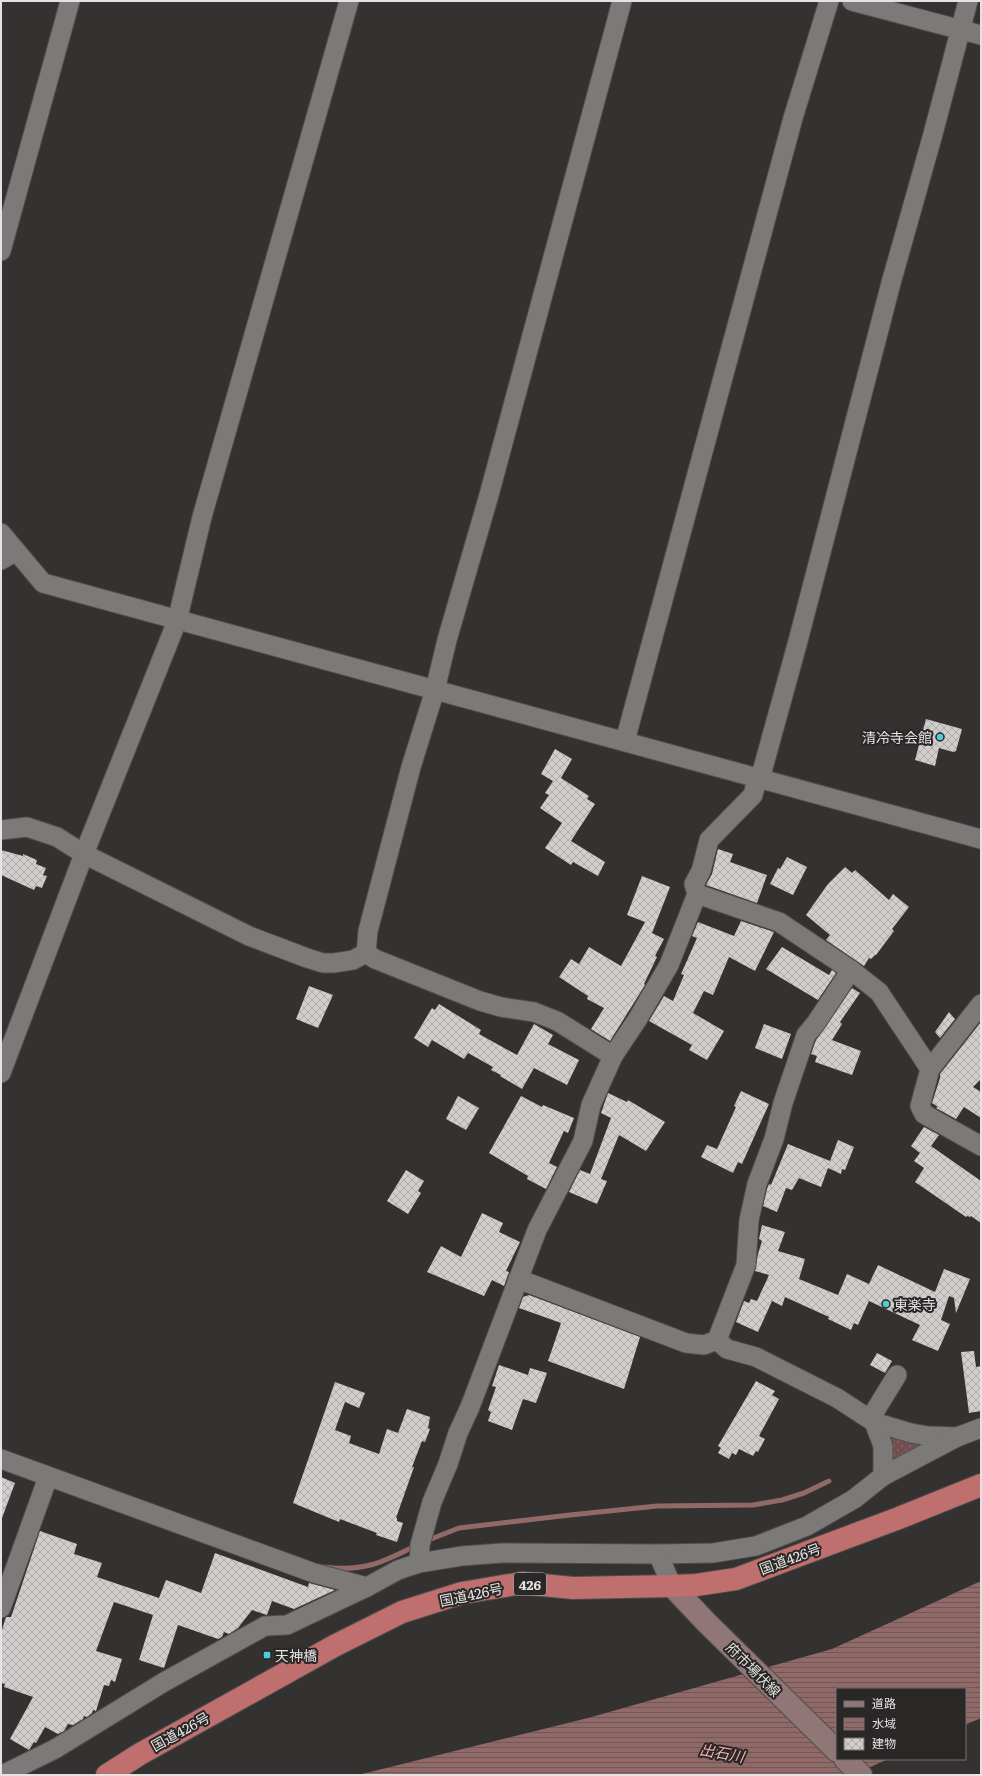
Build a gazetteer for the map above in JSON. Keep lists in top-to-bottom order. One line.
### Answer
{"streets":{"highway":["国道426号","426"],"main road":["府市場伏線"]},"crossings":[["国道426号","府市場伏線"]],"water":["出石川"],"places":{"other":["清冷寺会館","東楽寺"],"transit":["天神橋"]},"legend":["道路","水域","建物"]}
